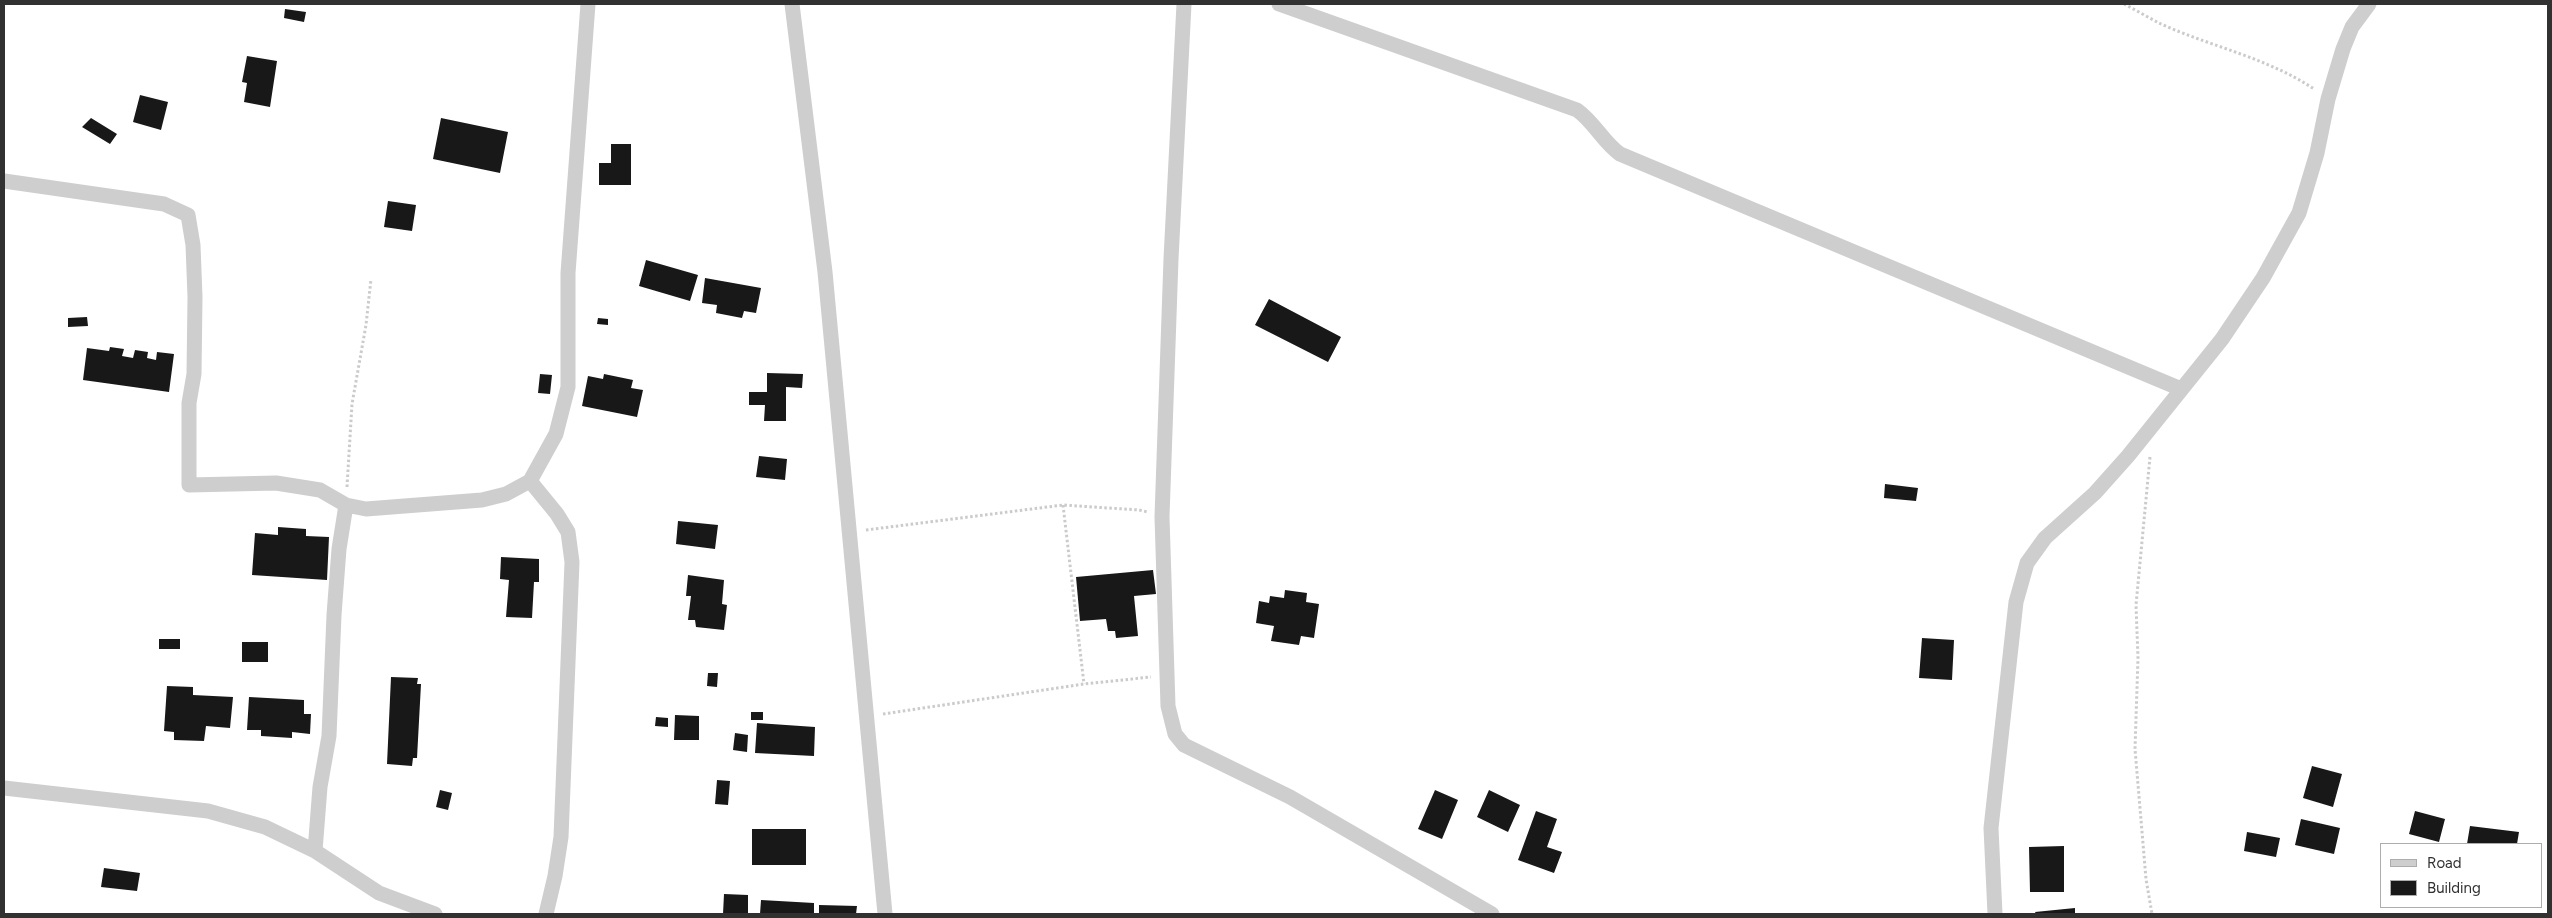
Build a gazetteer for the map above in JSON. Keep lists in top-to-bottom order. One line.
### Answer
{"legend":["Road","Building"]}
